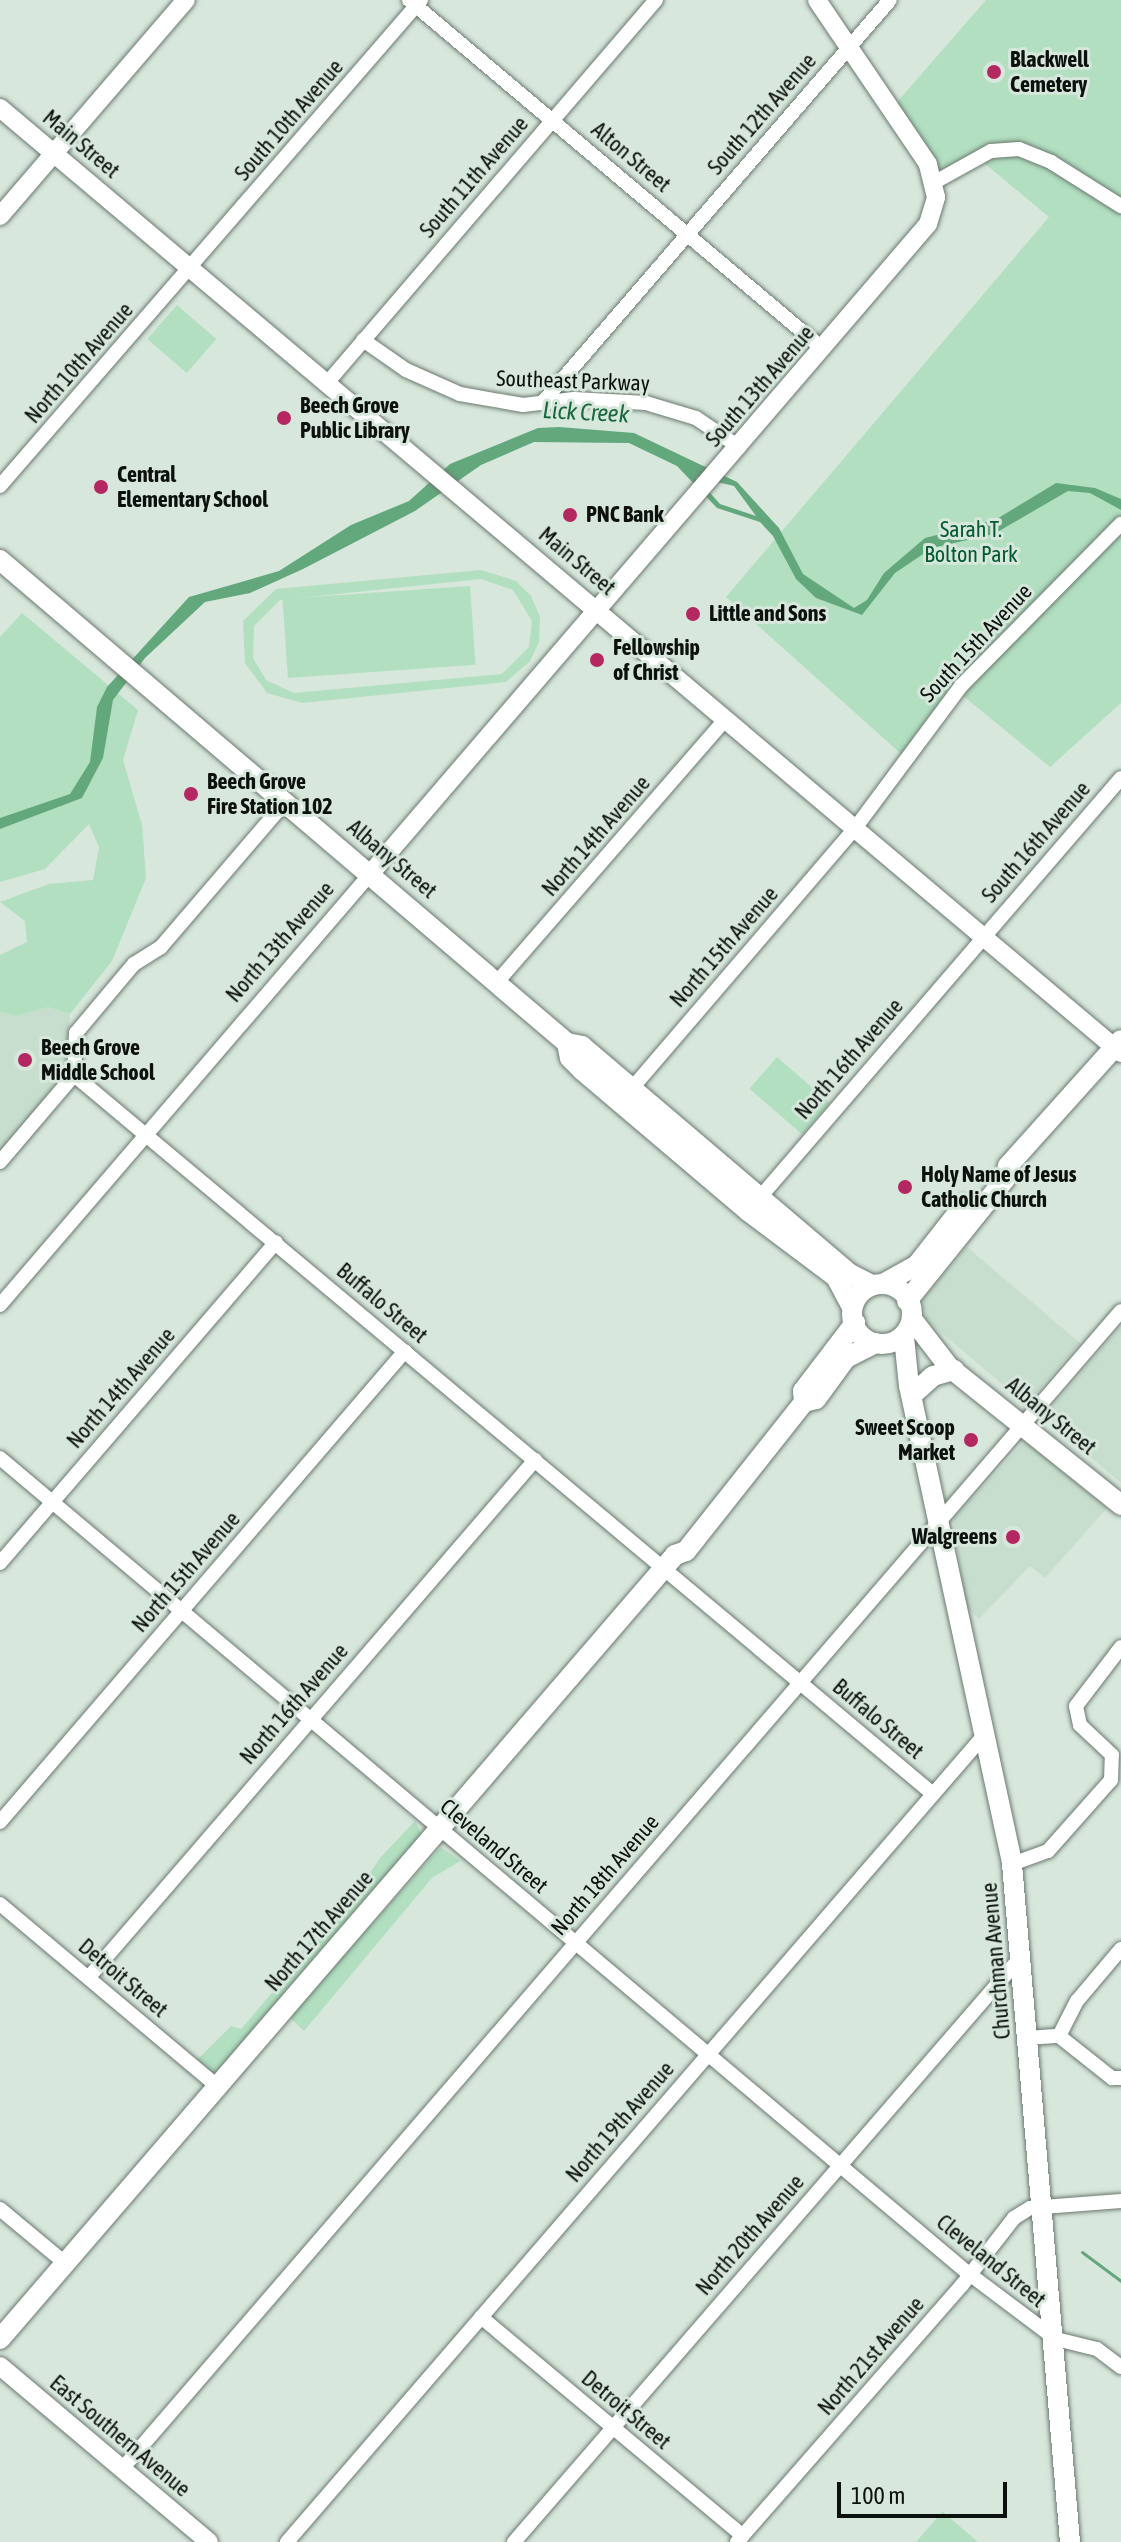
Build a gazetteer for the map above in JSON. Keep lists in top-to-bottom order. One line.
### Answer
{"streets":{"main road":["Albany Street","North 17th Avenue","Churchman Avenue"],"street":["South 12th Avenue","South 10th Avenue","Main Street","Alton Street","South 11th Avenue","North 10th Avenue","Southeast Parkway","South 13th Avenue","South 15th Avenue","North 14th Avenue","South 16th Avenue","North 13th Avenue","North 15th Avenue","North 16th Avenue","Buffalo Street","Cleveland Street","North 18th Avenue","Detroit Street","North 19th Avenue","North 20th Avenue","North 21st Avenue","East Southern Avenue"]},"crossings":[["South 12th Avenue","Alton Street"],["South 12th Avenue","Southeast Parkway"],["South 10th Avenue","Main Street"],["South 10th Avenue","Alton Street"],["South 10th Avenue","North 10th Avenue"],["Main Street","South 11th Avenue"],["Main Street","North 10th Avenue"],["Main Street","South 13th Avenue"],["Main Street","South 15th Avenue"],["Main Street","North 14th Avenue"],["Main Street","South 16th Avenue"],["Main Street","North 13th Avenue"],["Main Street","North 15th Avenue"],["Main Street","North 16th Avenue"],["Main Street","North 17th Avenue"],["Alton Street","South 11th Avenue"],["Alton Street","South 13th Avenue"],["South 11th Avenue","Southeast Parkway"],["Southeast Parkway","South 13th Avenue"],["South 13th Avenue","North 13th Avenue"],["South 15th Avenue","North 15th Avenue"],["North 14th Avenue","Albany Street"],["North 14th Avenue","Buffalo Street"],["North 14th Avenue","Cleveland Street"],["South 16th Avenue","North 16th Avenue"],["Albany Street","North 13th Avenue"],["Albany Street","North 15th Avenue"],["Albany Street","North 16th Avenue"],["Albany Street","North 18th Avenue"],["Albany Street","North 17th Avenue"],["Albany Street","Churchman Avenue"],["North 13th Avenue","Buffalo Street"],["North 15th Avenue","Buffalo Street"],["North 15th Avenue","Cleveland Street"],["North 16th Avenue","Buffalo Street"],["North 16th Avenue","Cleveland Street"],["North 16th Avenue","Detroit Street"],["Buffalo Street","North 18th Avenue"],["Buffalo Street","North 17th Avenue"],["Buffalo Street","North 19th Avenue"],["Cleveland Street","North 18th Avenue"],["Cleveland Street","North 17th Avenue"],["Cleveland Street","Churchman Avenue"],["Cleveland Street","North 19th Avenue"],["Cleveland Street","North 20th Avenue"],["Cleveland Street","North 21st Avenue"],["North 18th Avenue","Churchman Avenue"],["North 18th Avenue","East Southern Avenue"],["North 17th Avenue","Churchman Avenue"],["North 17th Avenue","Detroit Street"],["Churchman Avenue","North 19th Avenue"],["Churchman Avenue","North 20th Avenue"],["Churchman Avenue","North 21st Avenue"],["Detroit Street","North 19th Avenue"],["Detroit Street","North 20th Avenue"],["Detroit Street","North 21st Avenue"]],"water":["Lick Creek"],"parks":["Sarah T. Bolton Park"],"places":["Blackwell Cemetery","Beech Grove Public Library","Central Elementary School","PNC Bank","Little and Sons","Fellowship of Christ","Beech Grove Fire Station 102","Beech Grove Middle School","Holy Name of Jesus Catholic Church","Sweet Scoop Market","Walgreens"],"scale_bar":"100 m"}
